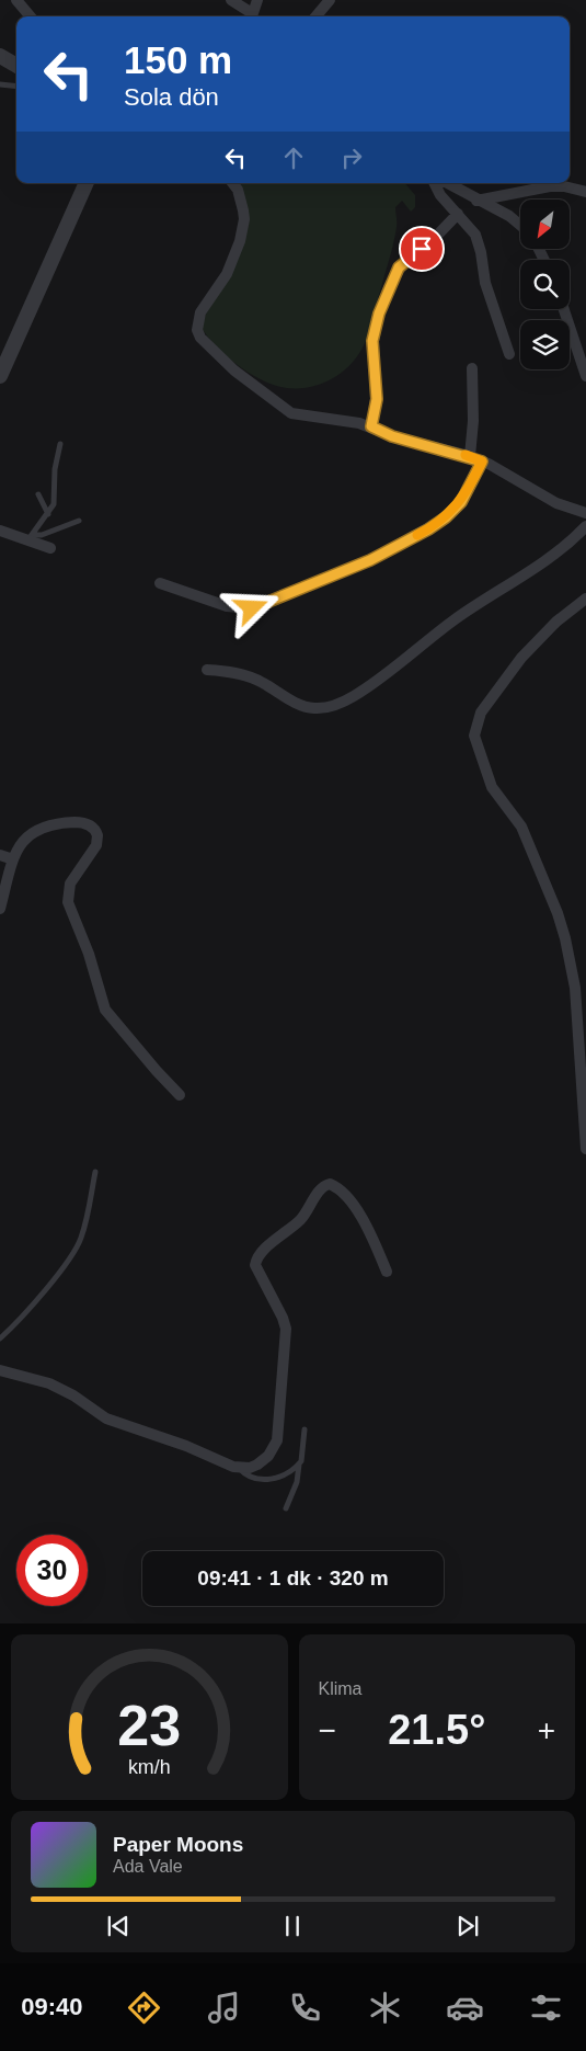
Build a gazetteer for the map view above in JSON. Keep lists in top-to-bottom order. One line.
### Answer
{"north":"bottom left","page":{"turn":["150 m","Sola dön"],"limit":"30","trip":"09:41 · 1 dk · 320 m","tile":"Klima","heat":["−","21.5°","+"],"song":["Paper Moons","Ada Vale"],"tabs":"09:40","gauge":["23","km/h"]}}
